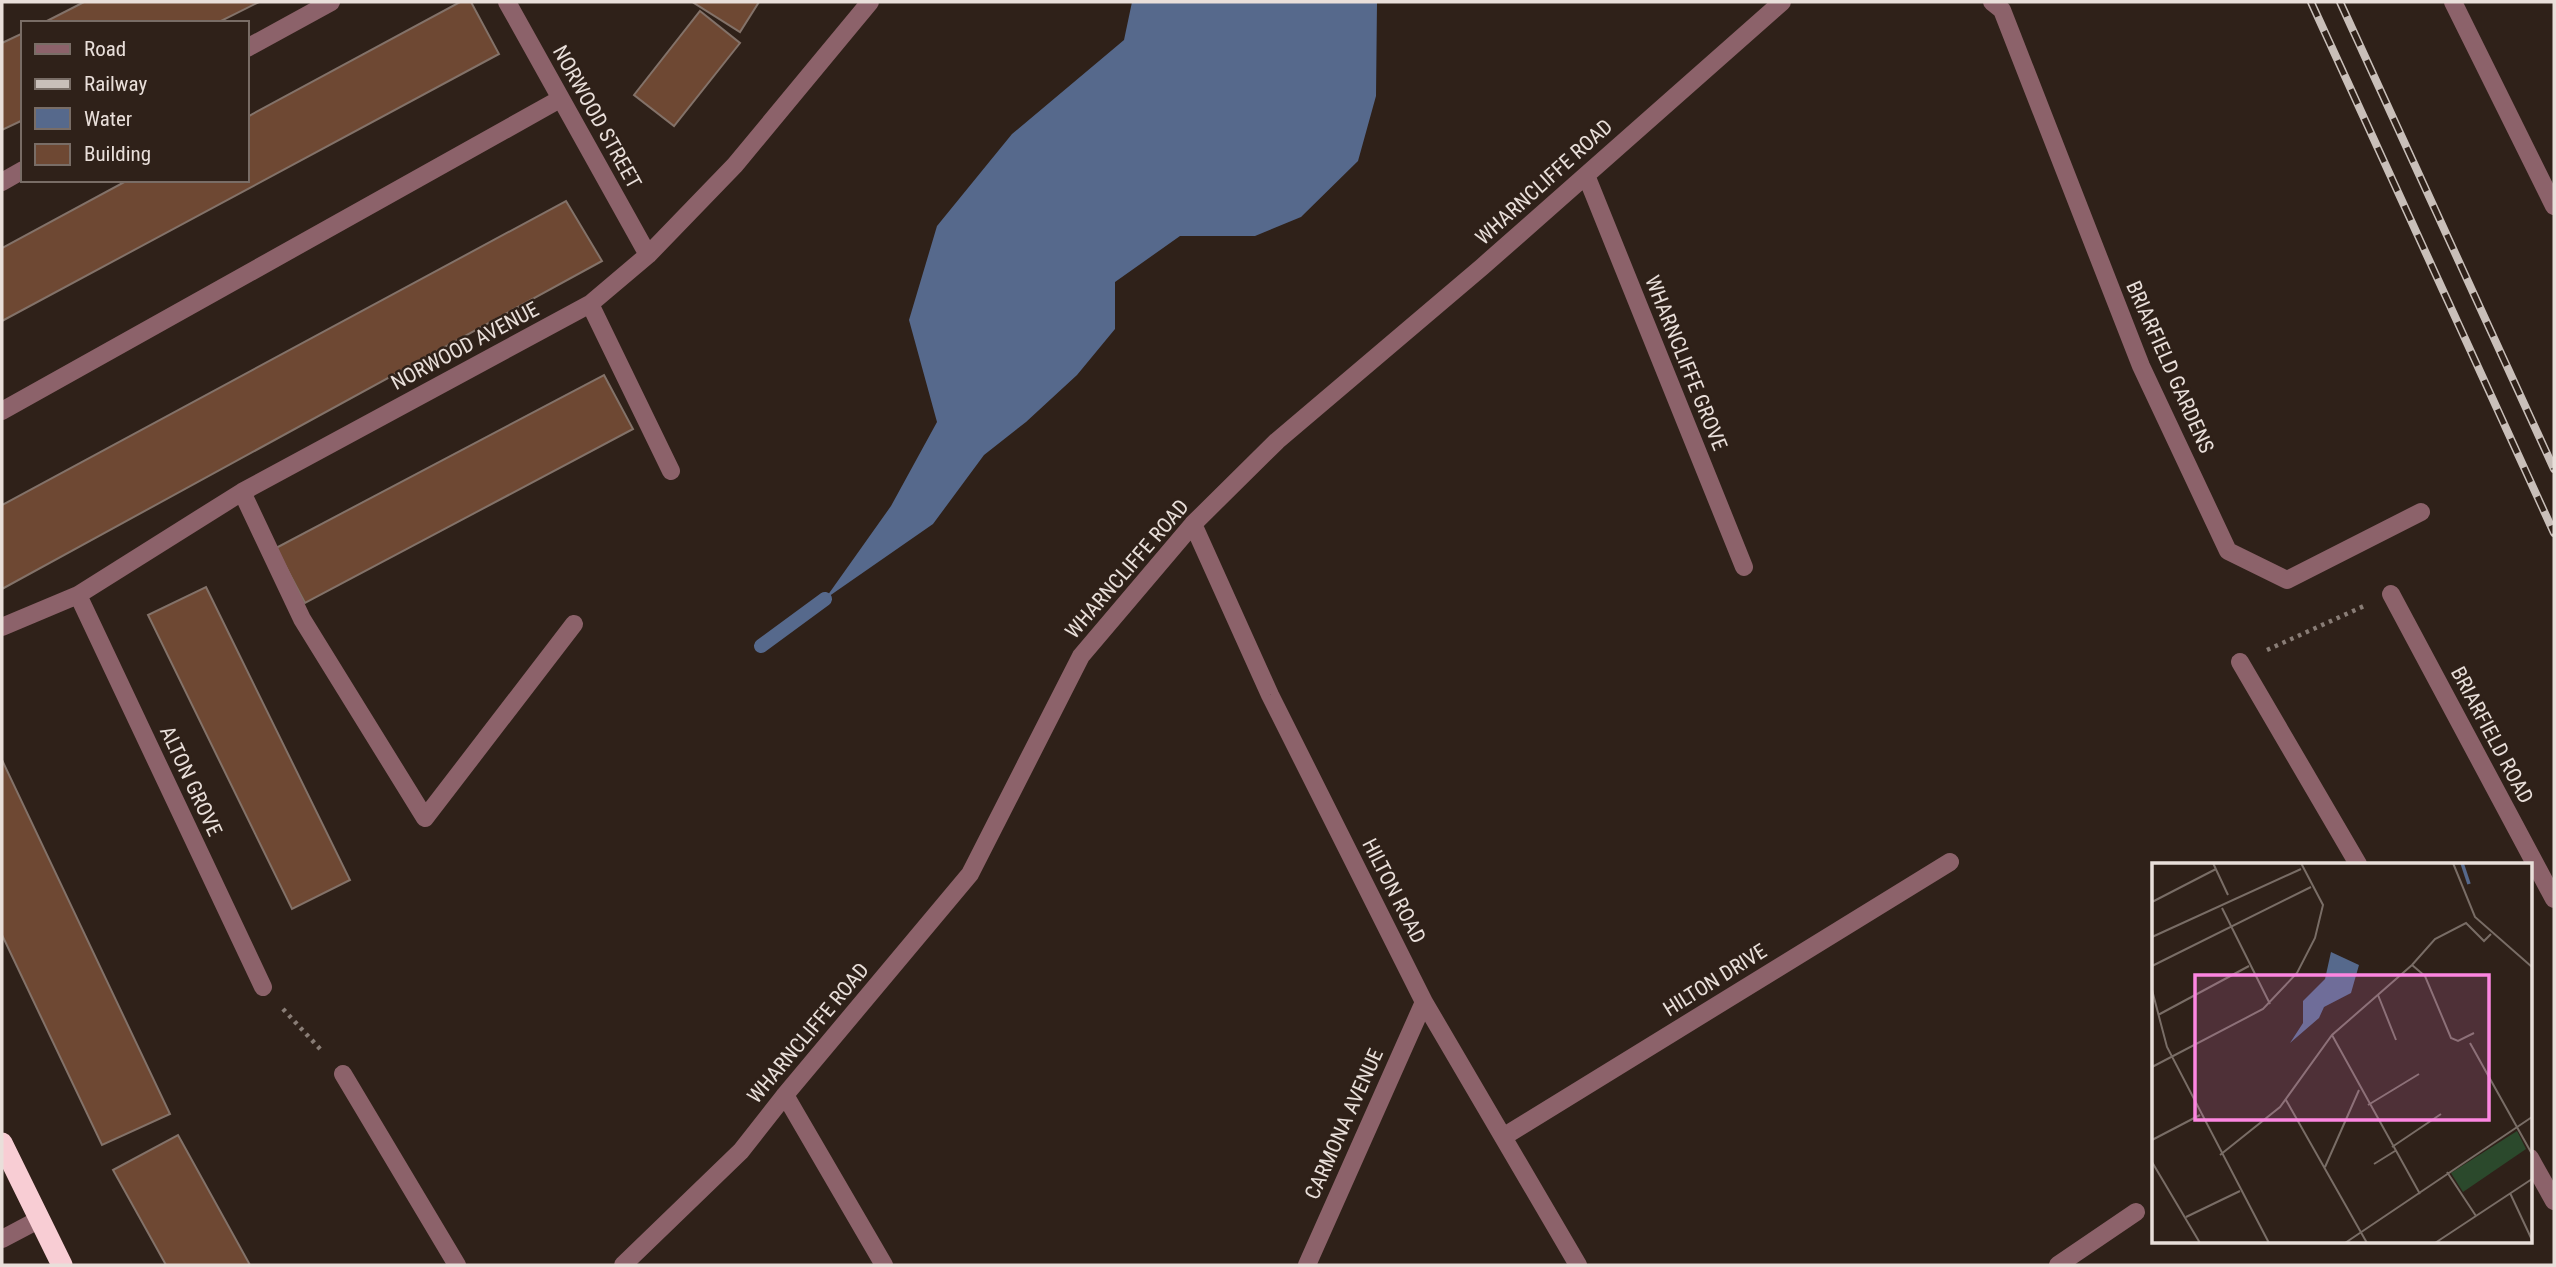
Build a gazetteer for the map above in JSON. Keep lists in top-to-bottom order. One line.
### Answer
{"streets":{"street":["NORWOOD STREET","WHARNCLIFFE ROAD","NORWOOD AVENUE","WHARNCLIFFE GROVE","BRIARFIELD GARDENS","BRIARFIELD ROAD","ALTON GROVE","HILTON ROAD","HILTON DRIVE","CARMONA AVENUE"]},"crossings":[["NORWOOD STREET","NORWOOD AVENUE"],["WHARNCLIFFE ROAD","WHARNCLIFFE GROVE"],["WHARNCLIFFE ROAD","HILTON ROAD"],["NORWOOD AVENUE","ALTON GROVE"],["HILTON ROAD","HILTON DRIVE"],["HILTON ROAD","CARMONA AVENUE"]],"legend":["Road","Railway","Water","Building"]}
